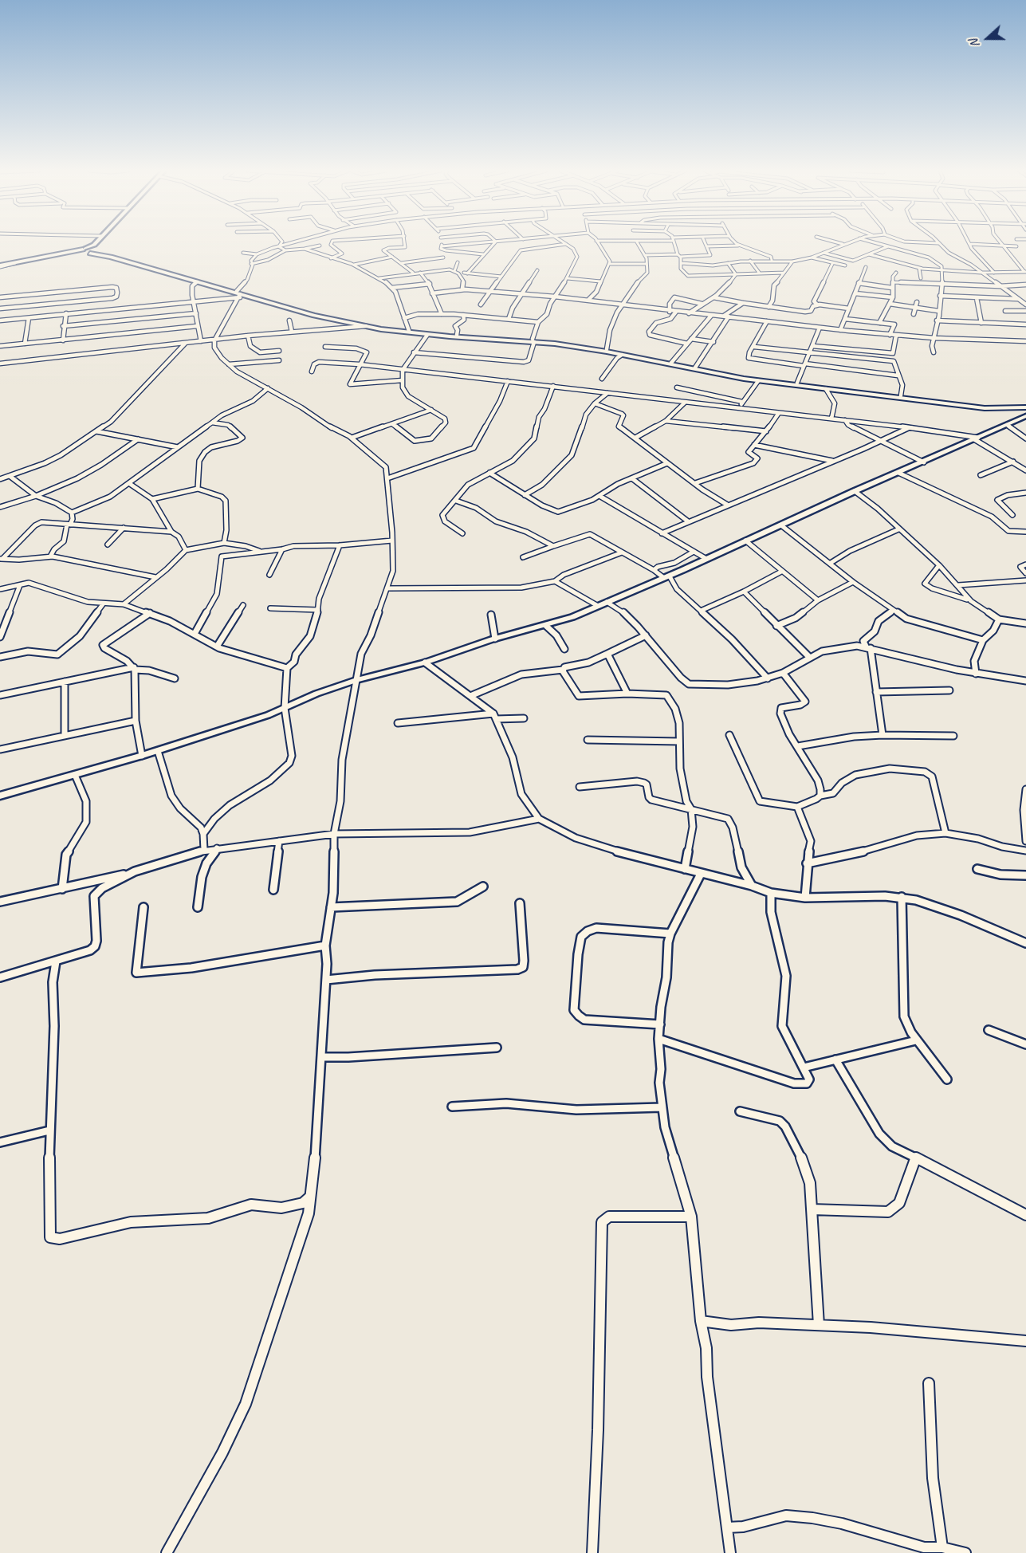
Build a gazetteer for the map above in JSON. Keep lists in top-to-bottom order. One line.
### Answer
{"north":"left"}
